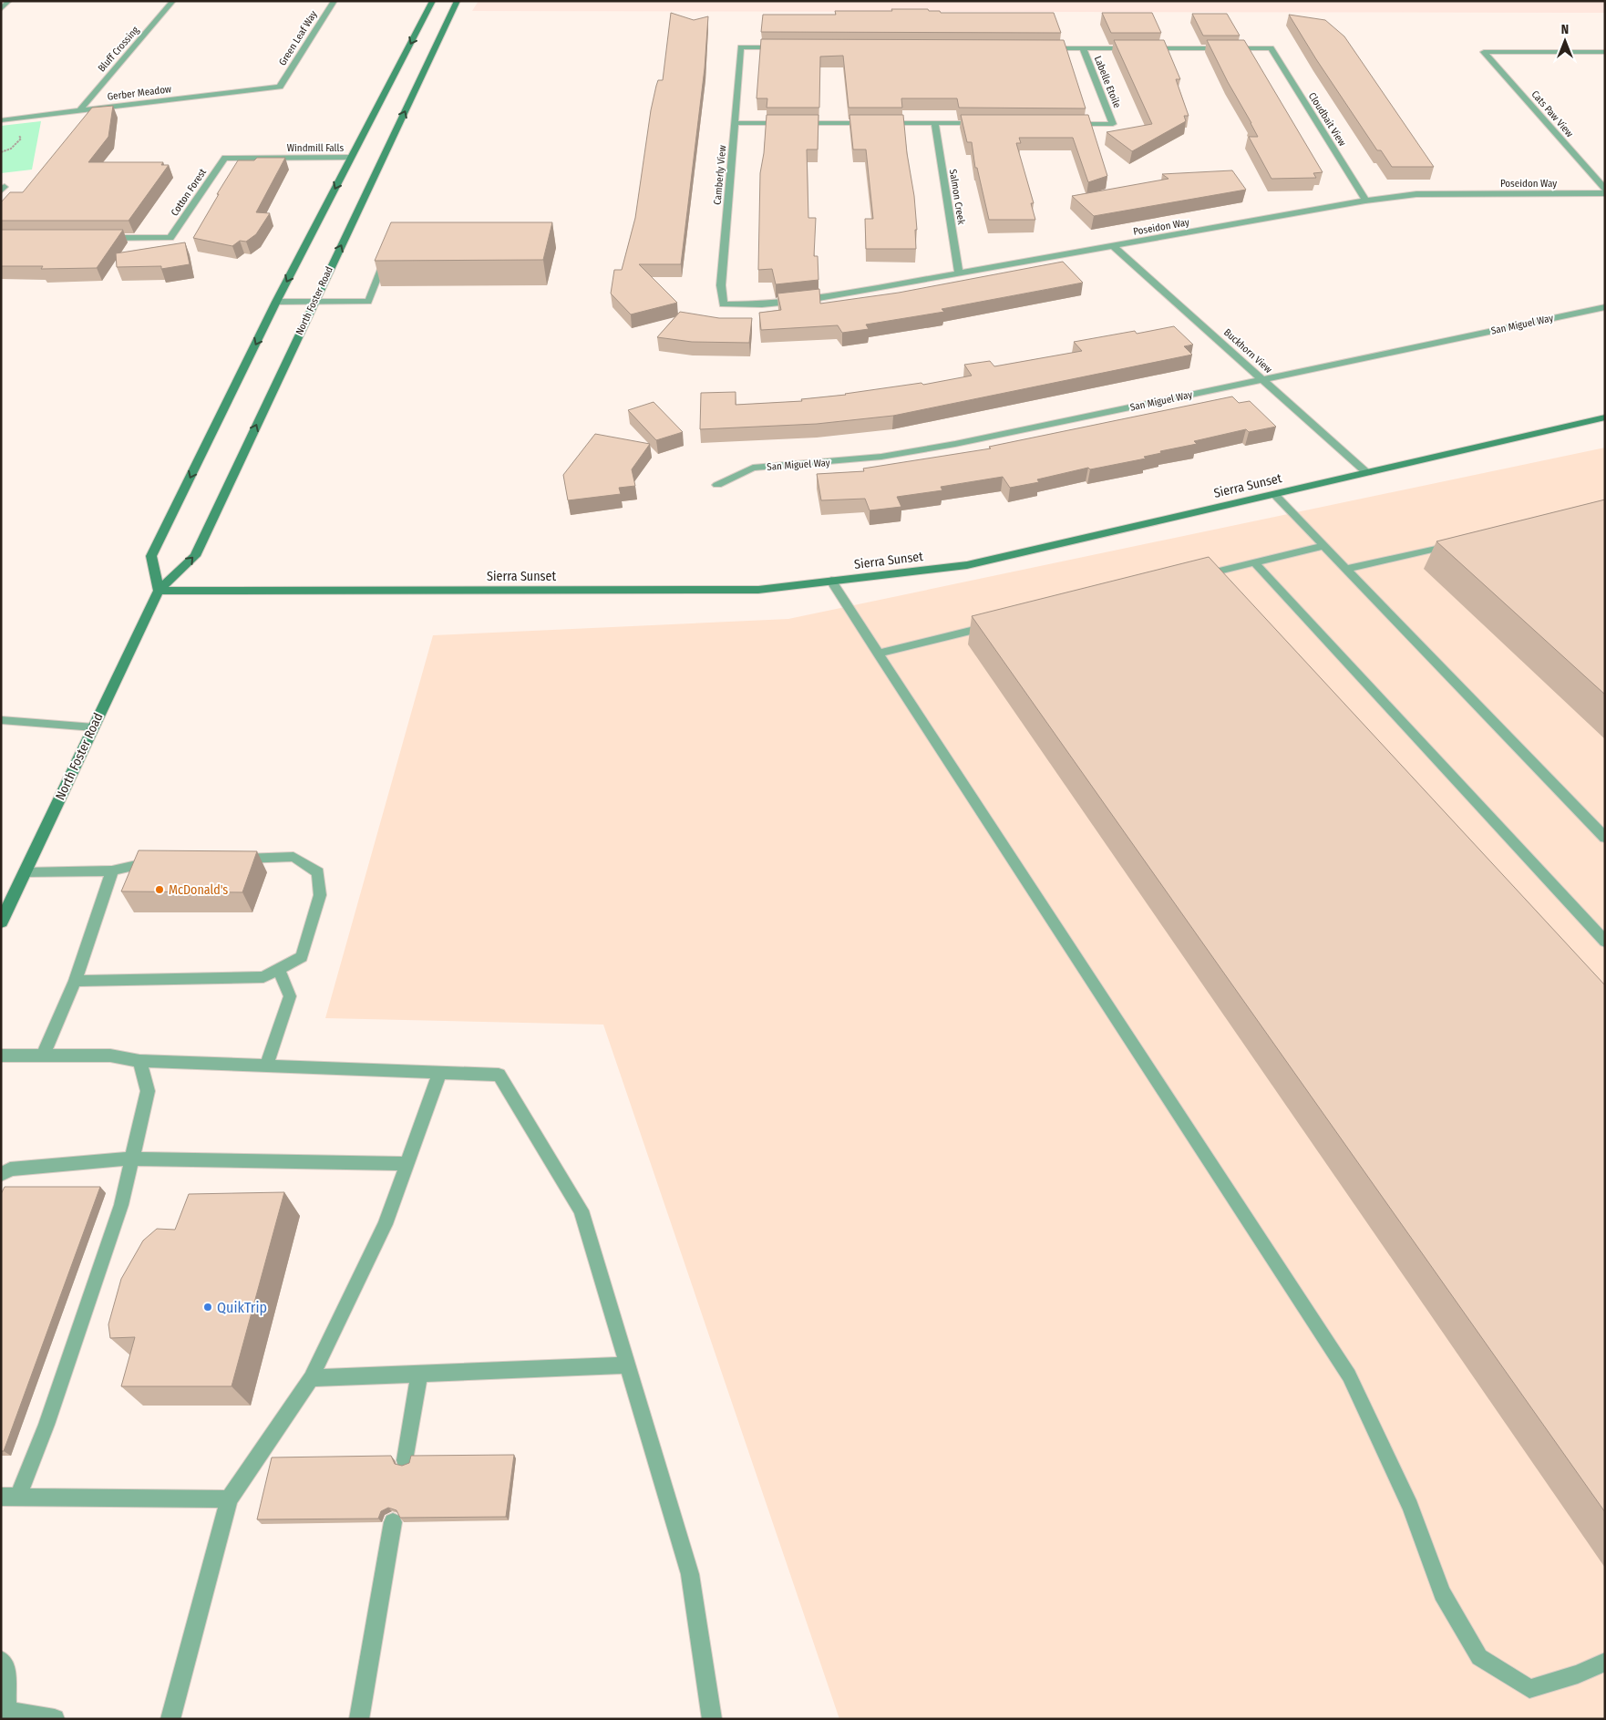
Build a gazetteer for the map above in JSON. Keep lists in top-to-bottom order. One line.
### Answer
{"streets":{"main road":["North Foster Road","Sierra Sunset"],"street":["Green Leaf Way","Bluff Crossing","Labelle Etoile","Gerber Meadow","Cats Paw View","Cloudbait View","Windmill Falls","Camberly View","Poseidon Way","Cotton Forest","Salmon Creek","San Miguel Way","Buckhorn View"]},"crossings":[["Green Leaf Way","Gerber Meadow"],["Bluff Crossing","Gerber Meadow"],["Labelle Etoile","Cloudbait View"],["Cloudbait View","Poseidon Way"],["Windmill Falls","Cotton Forest"],["Camberly View","Poseidon Way"],["Poseidon Way","Salmon Creek"],["Poseidon Way","Buckhorn View"],["North Foster Road","Sierra Sunset"],["San Miguel Way","Buckhorn View"],["Buckhorn View","Sierra Sunset"]],"places":["McDonald's","QuikTrip"],"north":"top"}
